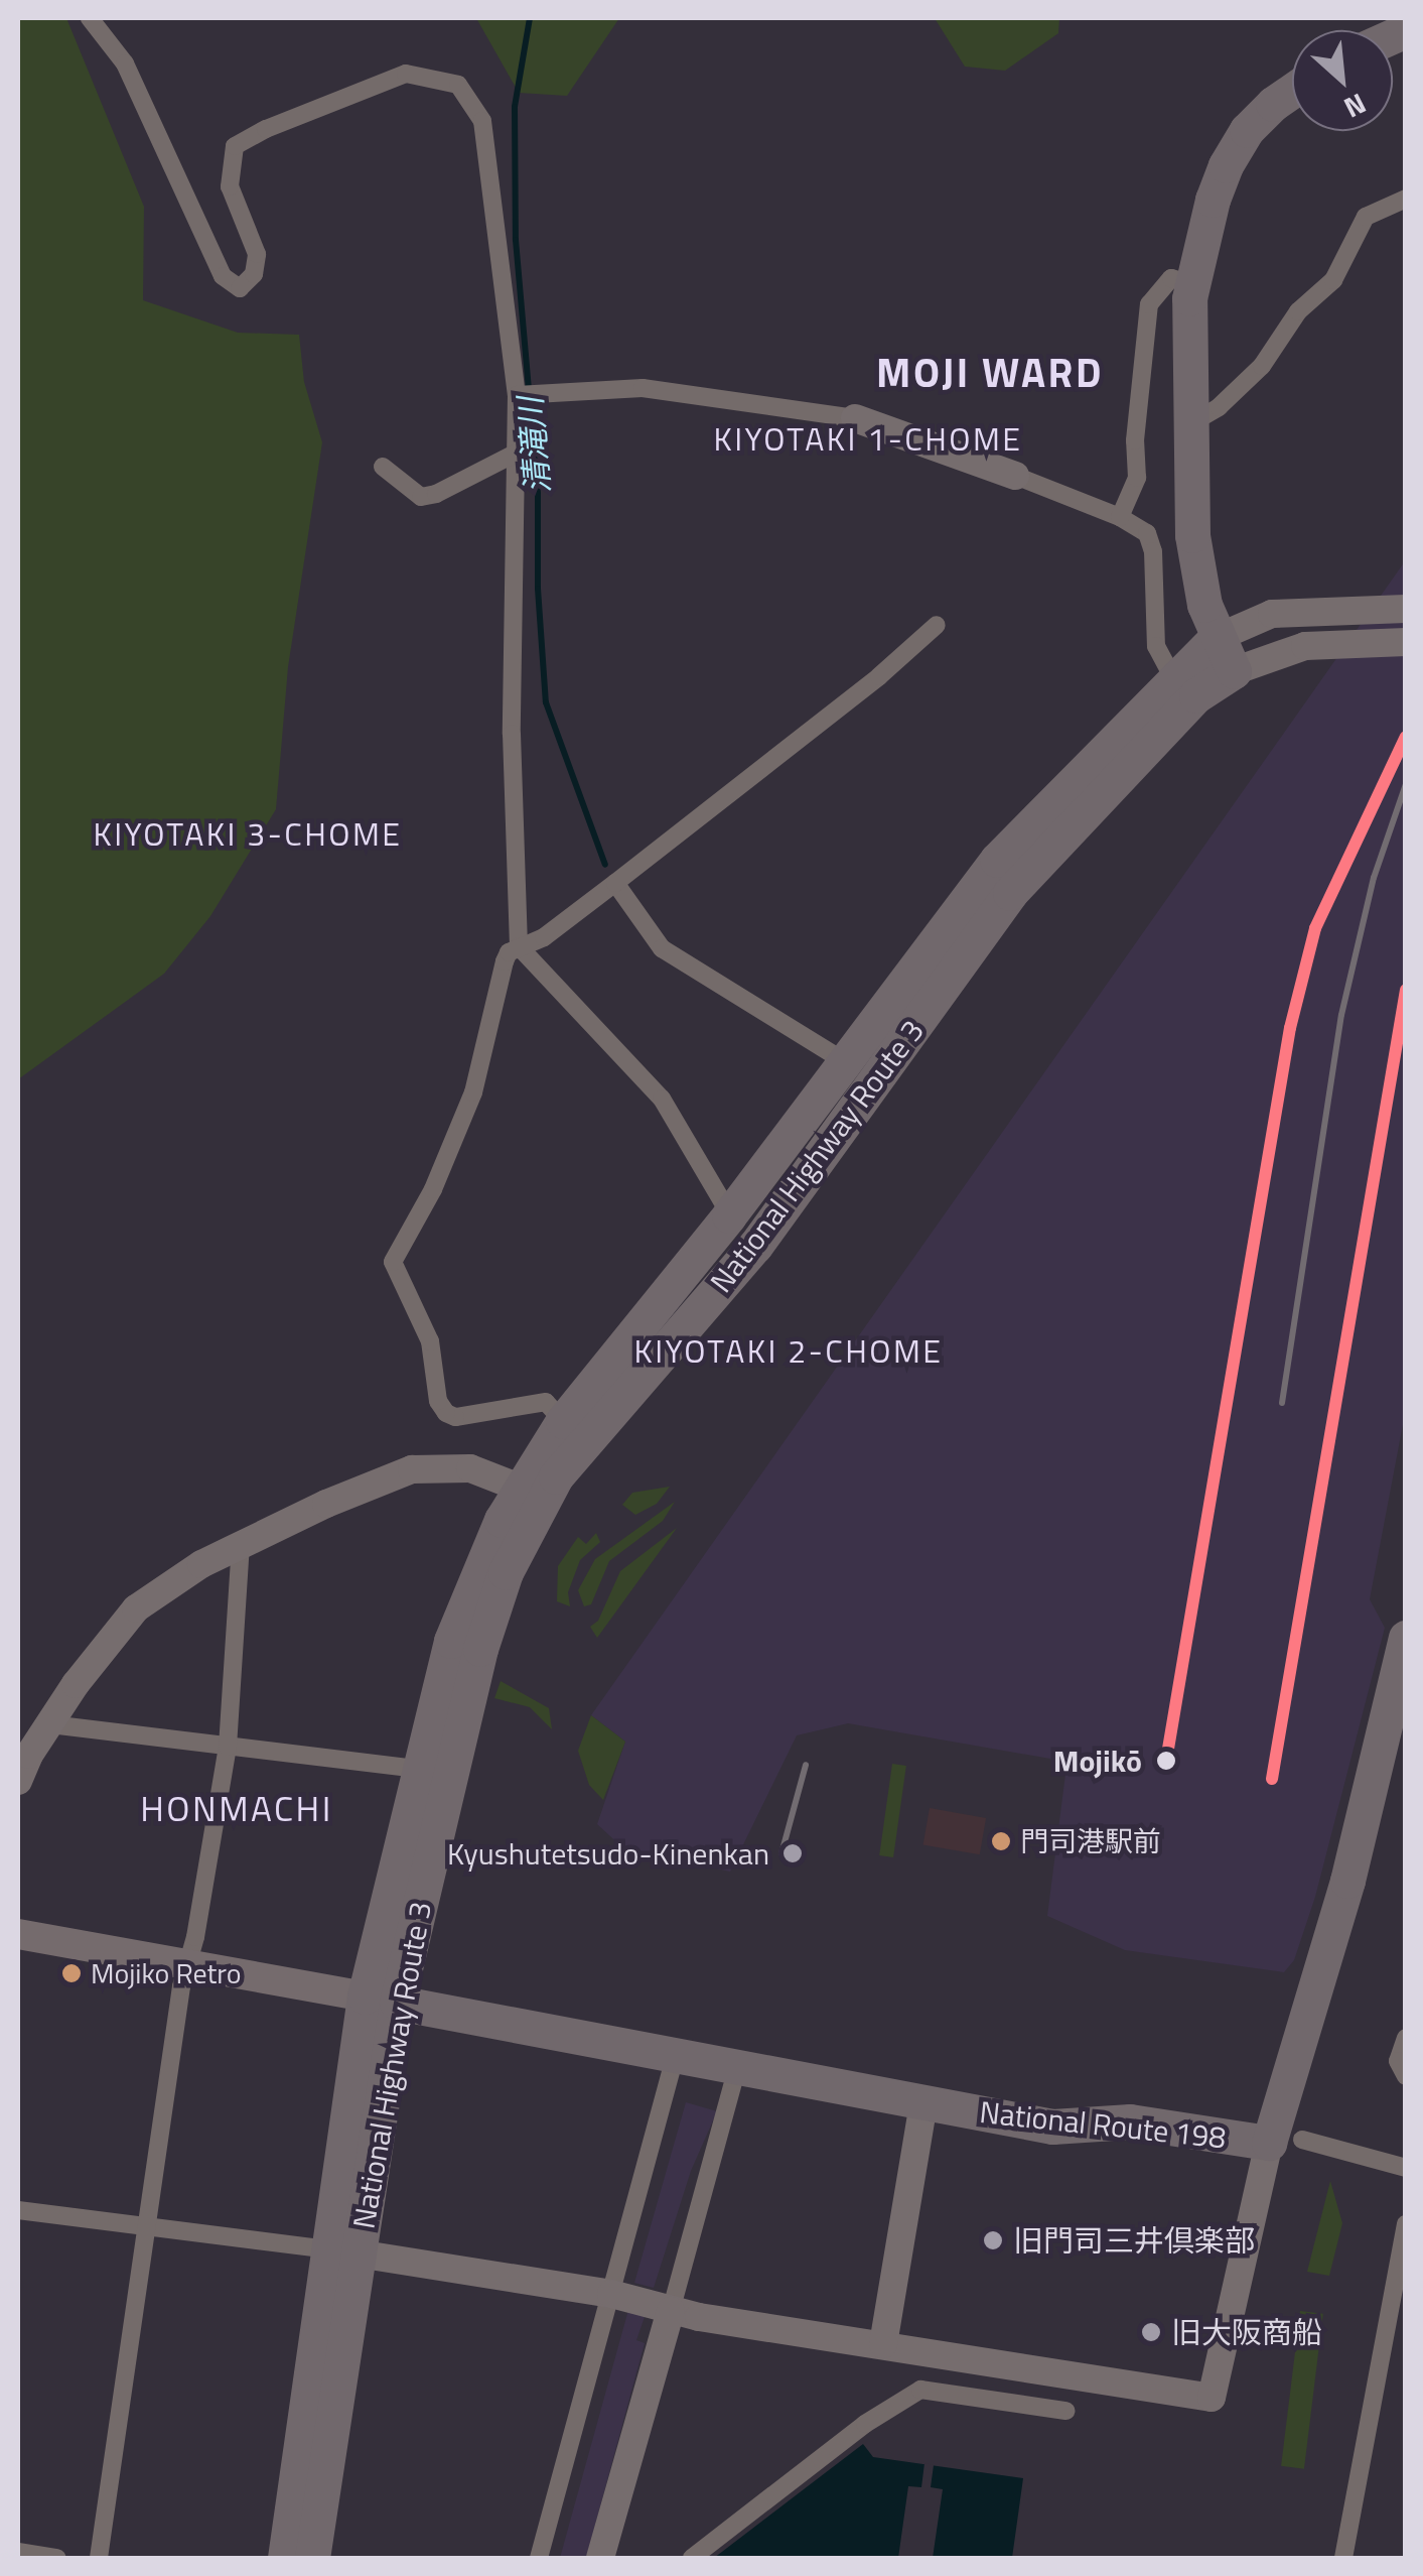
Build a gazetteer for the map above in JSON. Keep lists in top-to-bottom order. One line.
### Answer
{"streets":{"highway":["National Highway Route 3","National Route 198"]},"crossings":[["National Highway Route 3","National Route 198"]],"districts":["MOJI WARD","KIYOTAKI 1-CHOME","KIYOTAKI 3-CHOME","KIYOTAKI 2-CHOME","HONMACHI"],"water":["清滝川"],"places":["Mojikō","門司港駅前","Kyushutetsudo-Kinenkan","Mojiko Retro","旧門司三井倶楽部","旧大阪商船"],"north":"bottom right"}
